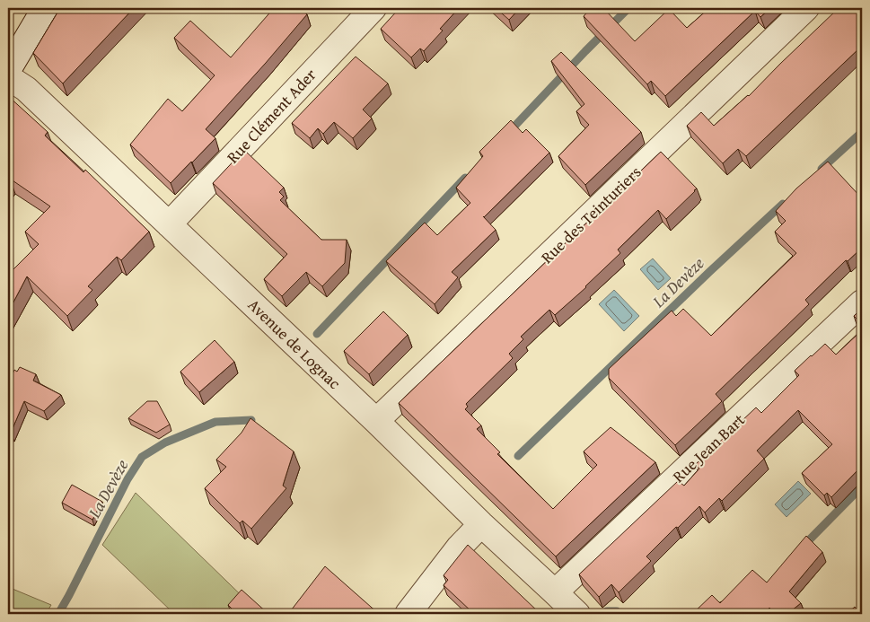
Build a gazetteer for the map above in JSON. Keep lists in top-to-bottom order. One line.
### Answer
{"streets":{"street":["Rue Clément Ader","Rue des Teinturiers","Avenue de Lognac","Rue Jean Bart"]},"crossings":[["Rue Clément Ader","Avenue de Lognac"],["Rue des Teinturiers","Avenue de Lognac"],["Avenue de Lognac","Rue Jean Bart"]],"water":["La Devèze"]}
